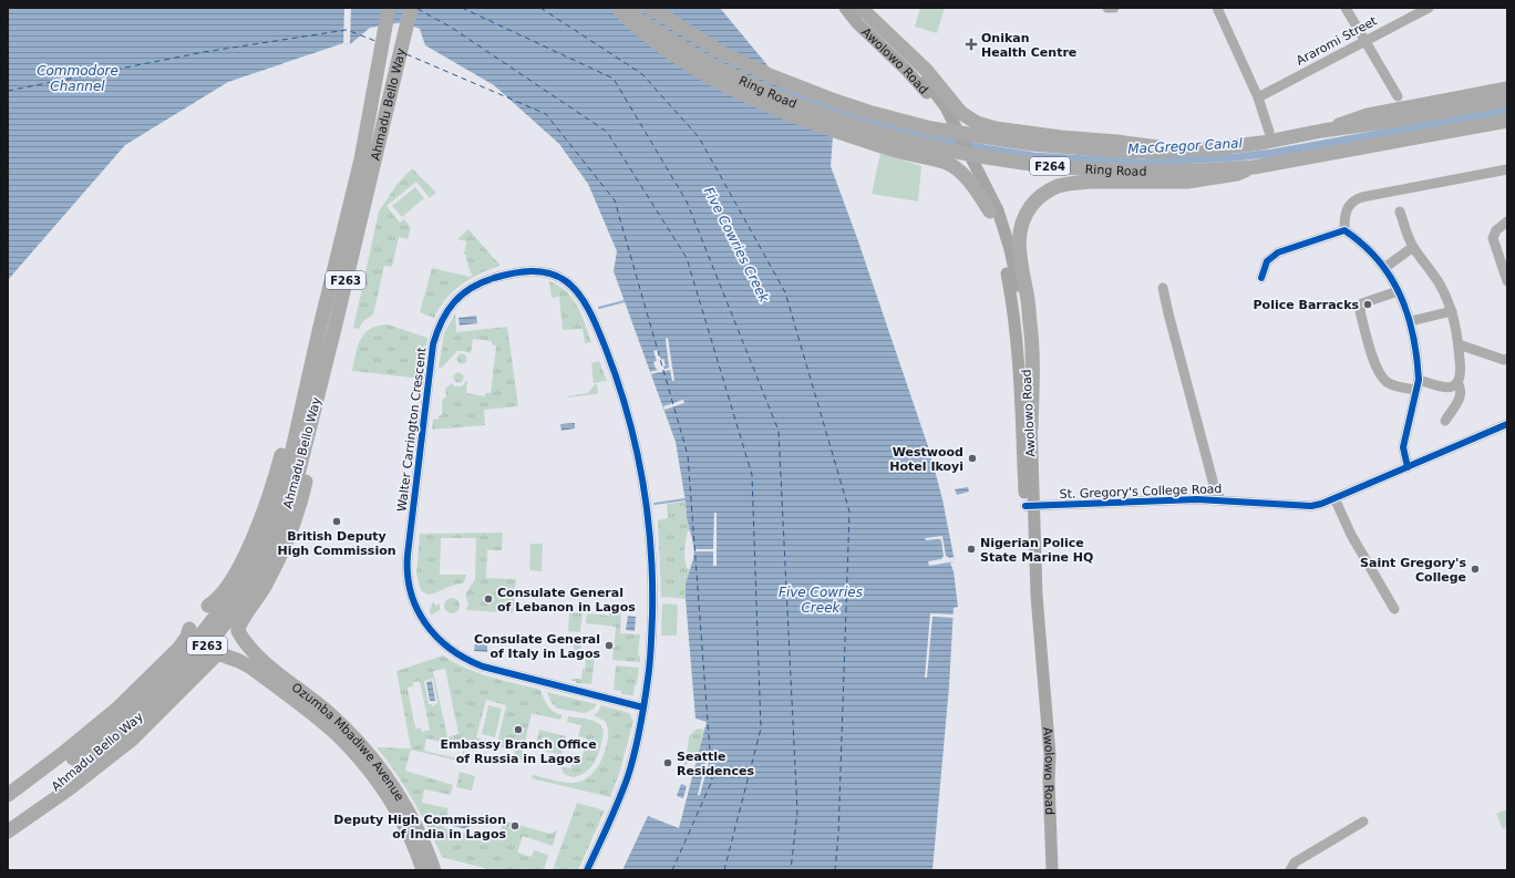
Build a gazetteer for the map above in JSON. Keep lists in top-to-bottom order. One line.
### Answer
{"streets":{"highway":["Ring Road","Ahmadu Bello Way","F264","F263","Ozumba Mbadiwe Avenue"],"main road":["Awolowo Road"],"street":["Araromi Street","Walter Carrington Crescent","St. Gregory's College Road"]},"crossings":[["Awolowo Road","St. Gregory's College Road"]],"water":["Commodore Channel","MacGregor Canal","Five Cowries Creek"],"places":{"health":["Onikan Health Centre"],"other":["Police Barracks","Westwood Hotel Ikoyi","British Deputy High Commission","Nigerian Police State Marine HQ","Saint Gregory's College","Consulate General of Lebanon in Lagos","Consulate General of Italy in Lagos","Embassy Branch Office of Russia in Lagos","Seattle Residences","Deputy High Commission of India in Lagos"]}}
